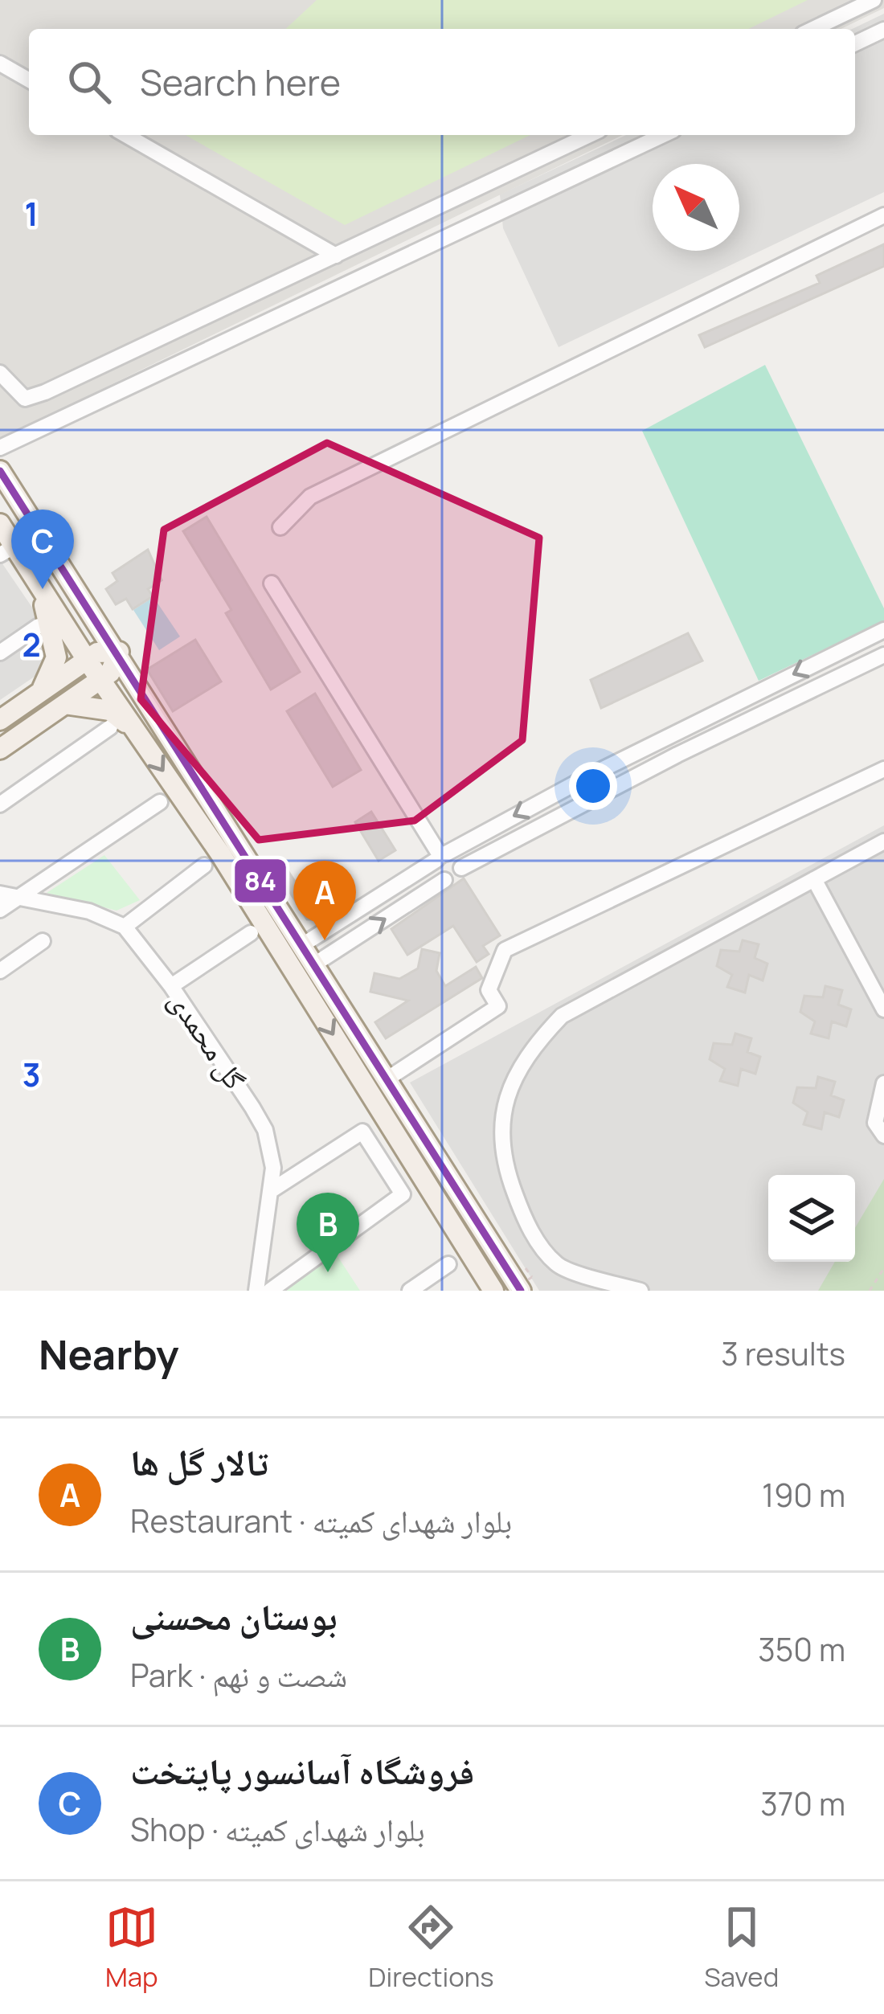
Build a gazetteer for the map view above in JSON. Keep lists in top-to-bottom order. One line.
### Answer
{"streets":{"street":["گل محمدی"]},"lines":["transit line 84"],"north":"top left","page":{"search":"Search here","pins":["C","A","B"],"heading":["Nearby","3 results"],"list":[{"mark":"A","name":"تالار گل ها","note":"Restaurant · بلوار شهدای کمیته","value":"190 m"},{"mark":"B","name":"بوستان محسنی","note":"Park · شصت و نهم","value":"350 m"},{"mark":"C","name":"فروشگاه آسانسور پایتخت","note":"Shop · بلوار شهدای کمیته","value":"370 m"}],"nav":["Map","Directions","Saved"]},"grid":{"rows":["1","2","3"]}}
